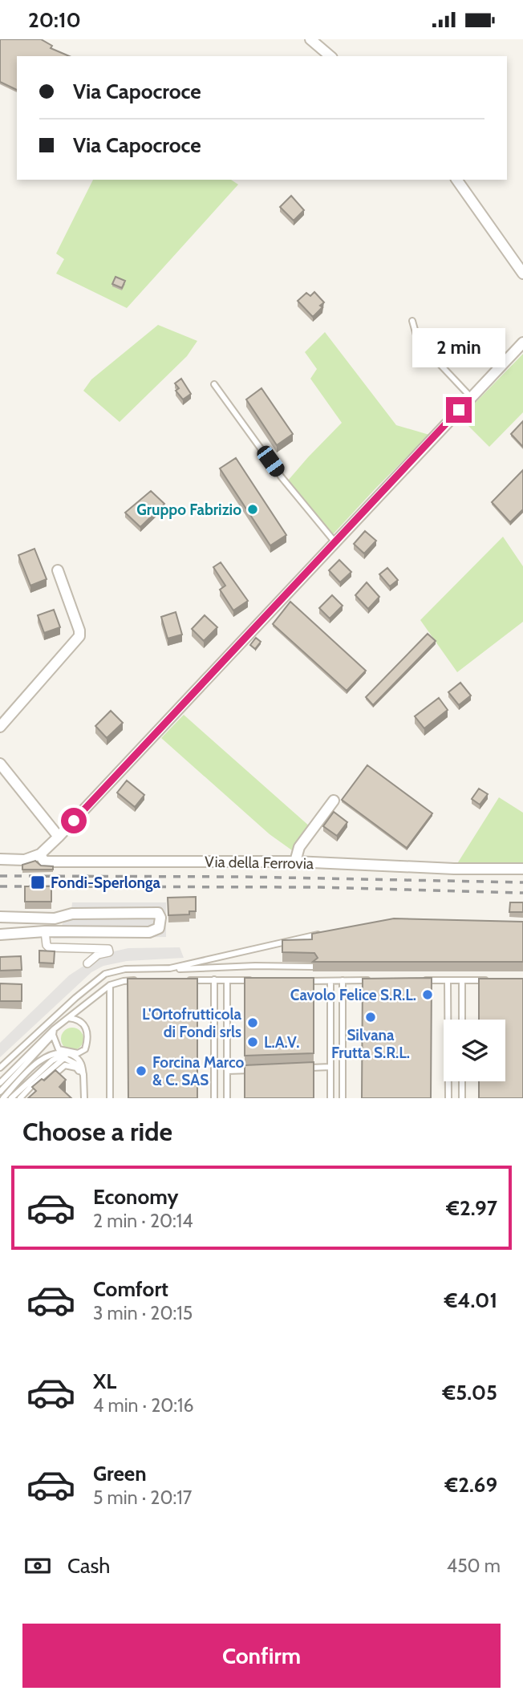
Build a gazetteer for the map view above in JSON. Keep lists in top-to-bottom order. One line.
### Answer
{"streets":{"street":["Via della Ferrovia"]},"places":{"other":["Gruppo Fabrizio","Cavolo Felice S.R.L.","Silvana Frutta S.R.L.","L'Ortofrutticola di Fondi srls","L.A.V.","Forcina Marco & C. SAS"],"transit":["Fondi-Sperlonga"]},"page":{"status":"20:10","banner":["Via Capocroce","Via Capocroce"],"bubble":"2 min","heading":"Choose a ride","list":[{"name":"Economy","note":"2 min · 20:14","value":"€2.97"},{"name":"Comfort","note":"3 min · 20:15","value":"€4.01"},{"name":"XL","note":"4 min · 20:16","value":"€5.05"},{"name":"Green","note":"5 min · 20:17","value":"€2.69"}],"pay":["Cash","450 m"],"buttons":"Confirm"}}
